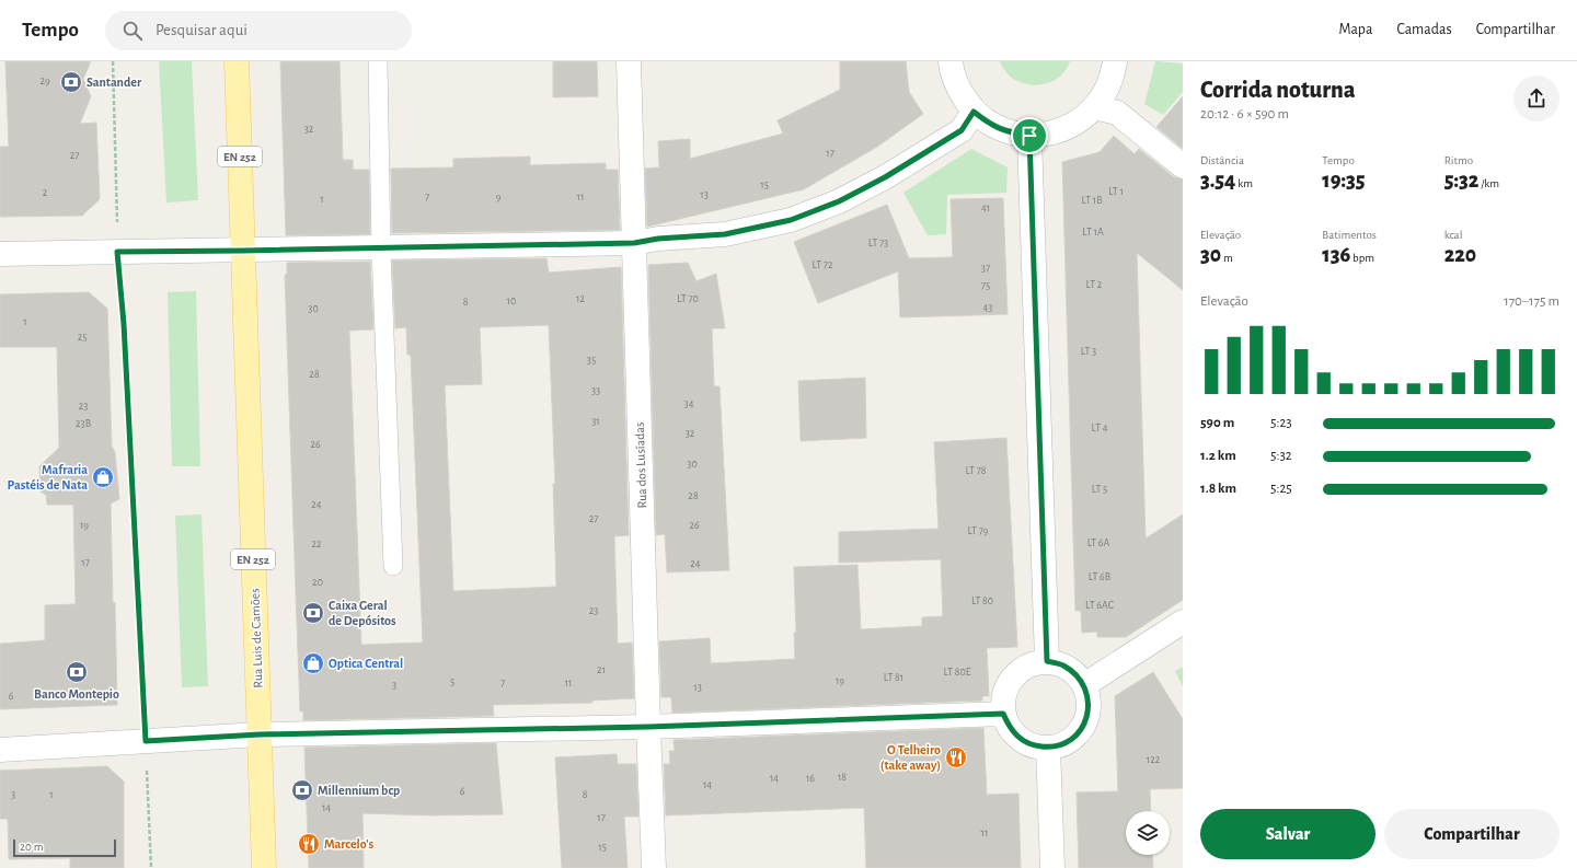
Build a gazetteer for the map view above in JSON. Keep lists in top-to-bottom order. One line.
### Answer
{"streets":{"main road":["EN 252","Rua Luis de Camões"],"street":["Rua dos Lusíadas"]},"crossings":[["EN 252","Rua Luis de Camões"]],"places":{"bank":["Santander","Caixa Geral de Depósitos","Banco Montepio","Millennium bcp"],"shop":["Mafraria Pastéis de Nata","Optica Central"],"restaurant":["O Telheiro (take away)","Marcelo's"]},"house_numbers":["29","32","17","27","15","LT 1","2","13","7","9","11","1","LT 1B","41","LT 1A","LT 73","LT 72","37","LT 2","75","12","LT 70","10","8","43","30","1","25","LT 3","35","28","33","34","23","31","23B","LT 4","32","26","30","LT 78","LT 5","28","24","27","19","26","LT 79","LT 6A","22","17","24","LT 6B","20","LT 80","LT 6AC","23","21","LT 80E","LT 81","19","5","7","11","3","13","6","122","18","14","16","14","6","3","1","8","14","17","11","15"],"scale_bar":"20 m","page":{"header":"Tempo","search":"Pesquisar aqui","nav":["Mapa","Camadas","Compartilhar"],"heading":["Corrida noturna","20:12 · 6 × 590 m"],"stats":[["Distância","3.54 km"],["Tempo","19:35"],["Ritmo","5:32 /km"],["Elevação","30 m"],["Batimentos","136 bpm"],["kcal","220"]],"chart":["Elevação","170–175 m"],"list":[{"name":"590 m","note":"5:23"},{"name":"1.2 km","note":"5:32"},{"name":"1.8 km","note":"5:25"}],"buttons":["Salvar","Compartilhar"],"scale":"20 m"}}
